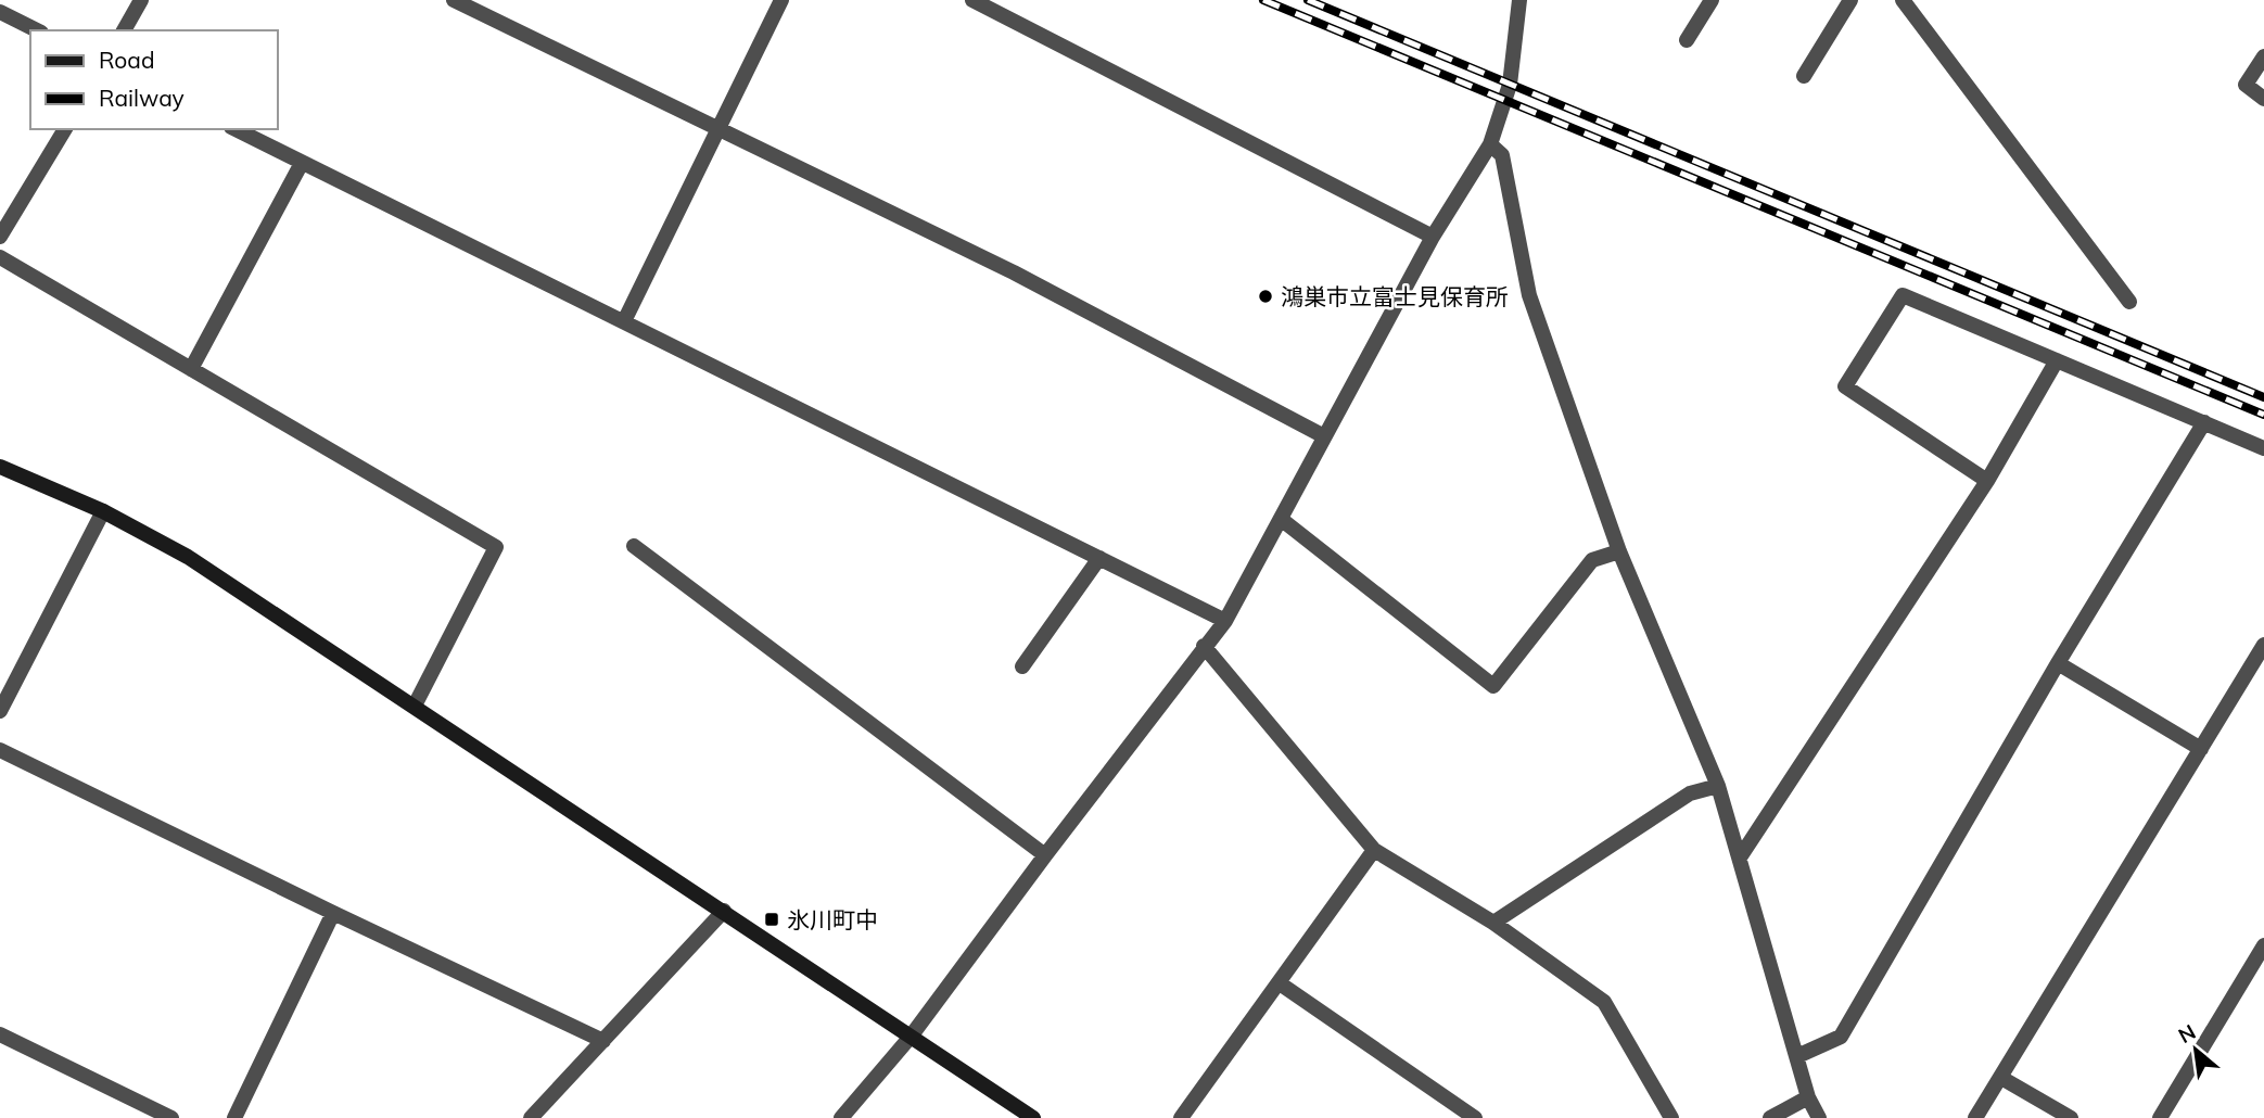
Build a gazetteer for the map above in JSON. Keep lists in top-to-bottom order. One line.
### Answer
{"places":{"other":["鴻巣市立富士見保育所"],"transit":["氷川町中"]},"legend":["Road","Railway"],"north":"top left"}
